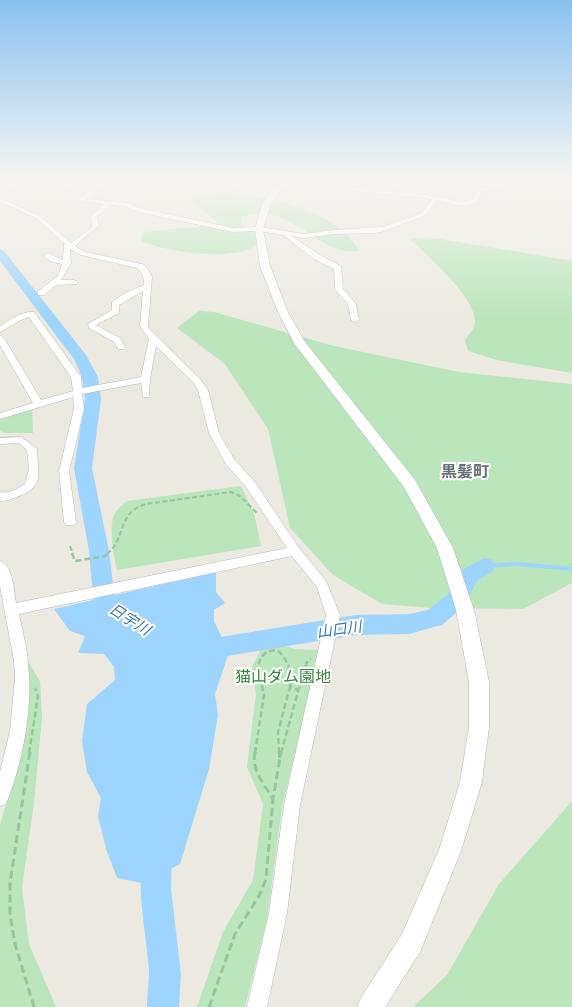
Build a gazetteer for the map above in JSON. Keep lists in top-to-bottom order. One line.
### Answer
{"districts":["黒髪町"],"water":["日宇川","山口川"],"parks":["猫山ダム園地"]}
